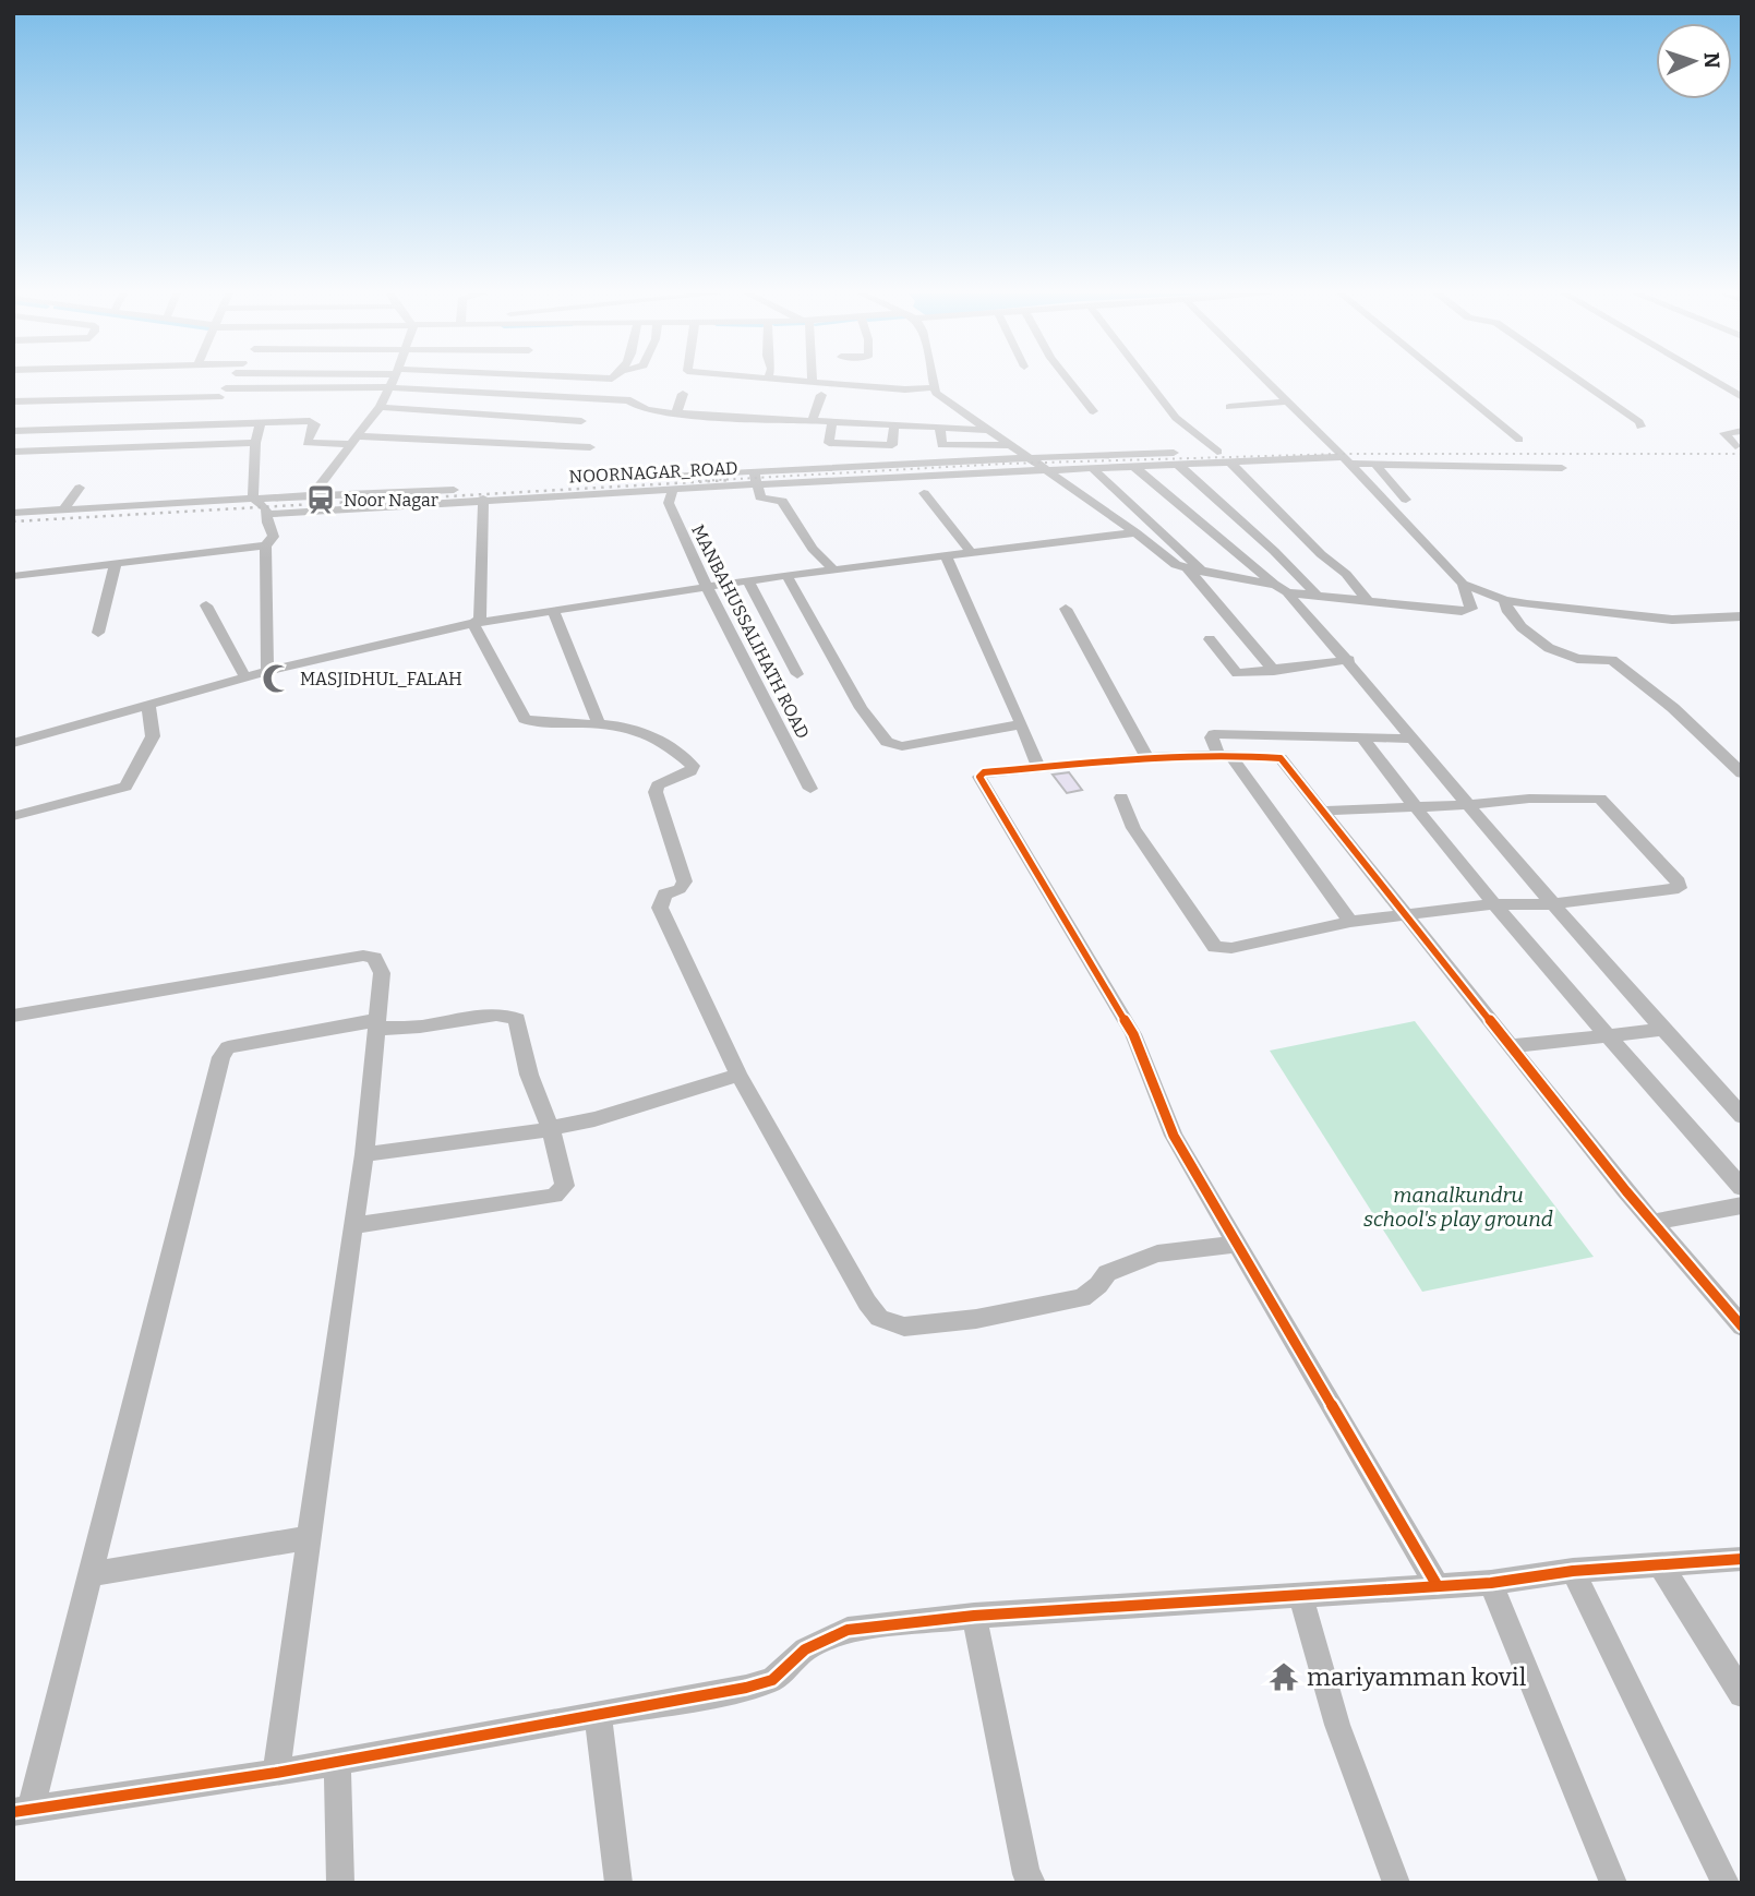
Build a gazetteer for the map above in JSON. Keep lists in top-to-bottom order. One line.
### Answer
{"streets":{"street":["NOORNAGAR_ROAD","MANBAHUSSALIHATH ROAD"]},"crossings":[["NOORNAGAR_ROAD","MANBAHUSSALIHATH ROAD"]],"parks":["manalkundru school's play ground"],"places":{"station":["Noor Nagar"],"mosque":["MASJIDHUL_FALAH"],"temple":["mariyamman kovil"]},"north":"right"}
